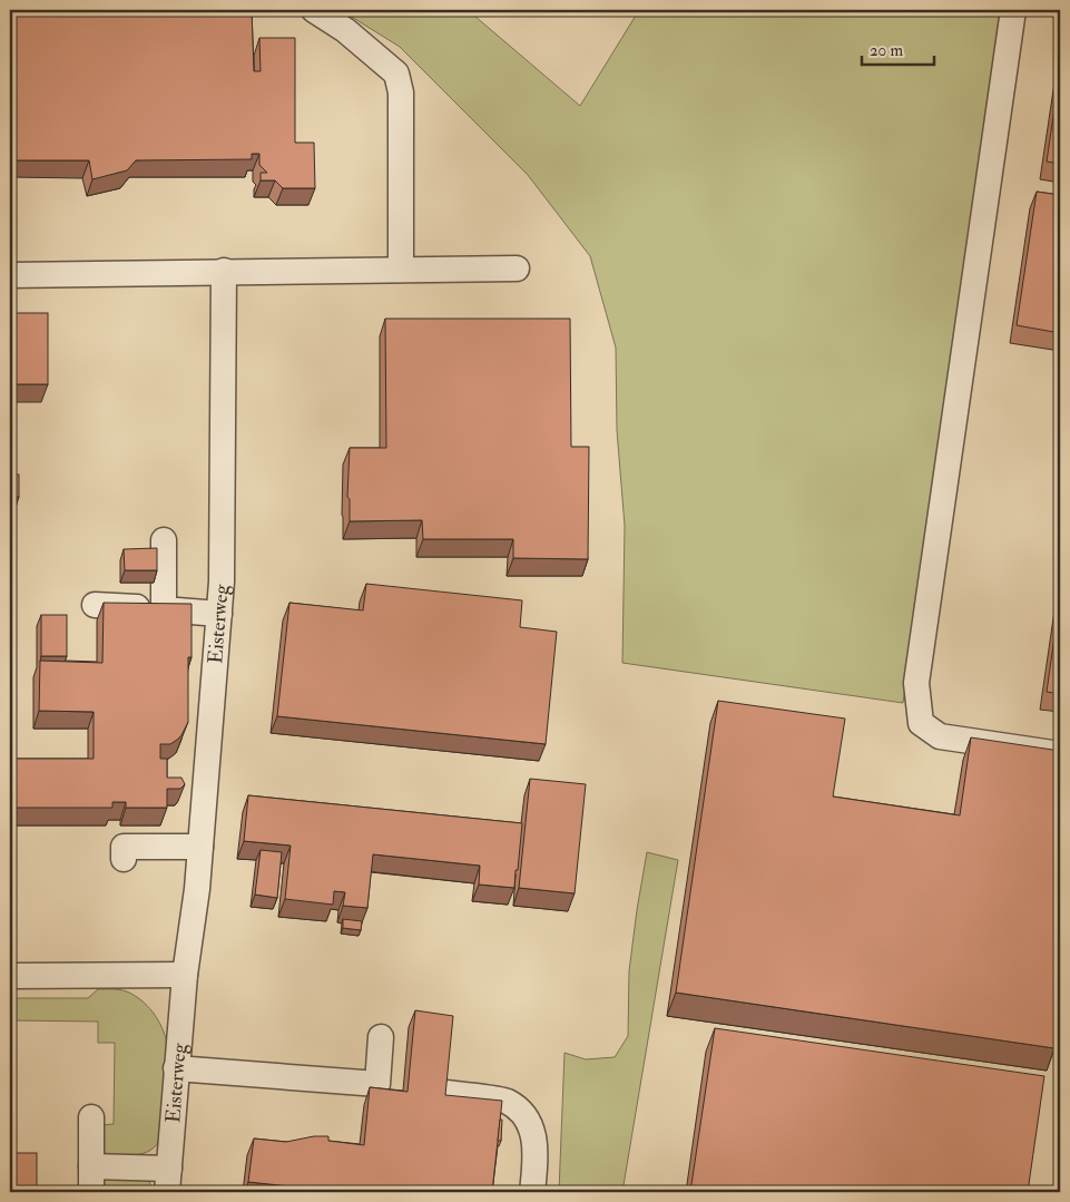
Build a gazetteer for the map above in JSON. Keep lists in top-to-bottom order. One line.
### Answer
{"streets":{"street":["Eisterweg"]},"scale_bar":"20 m"}
